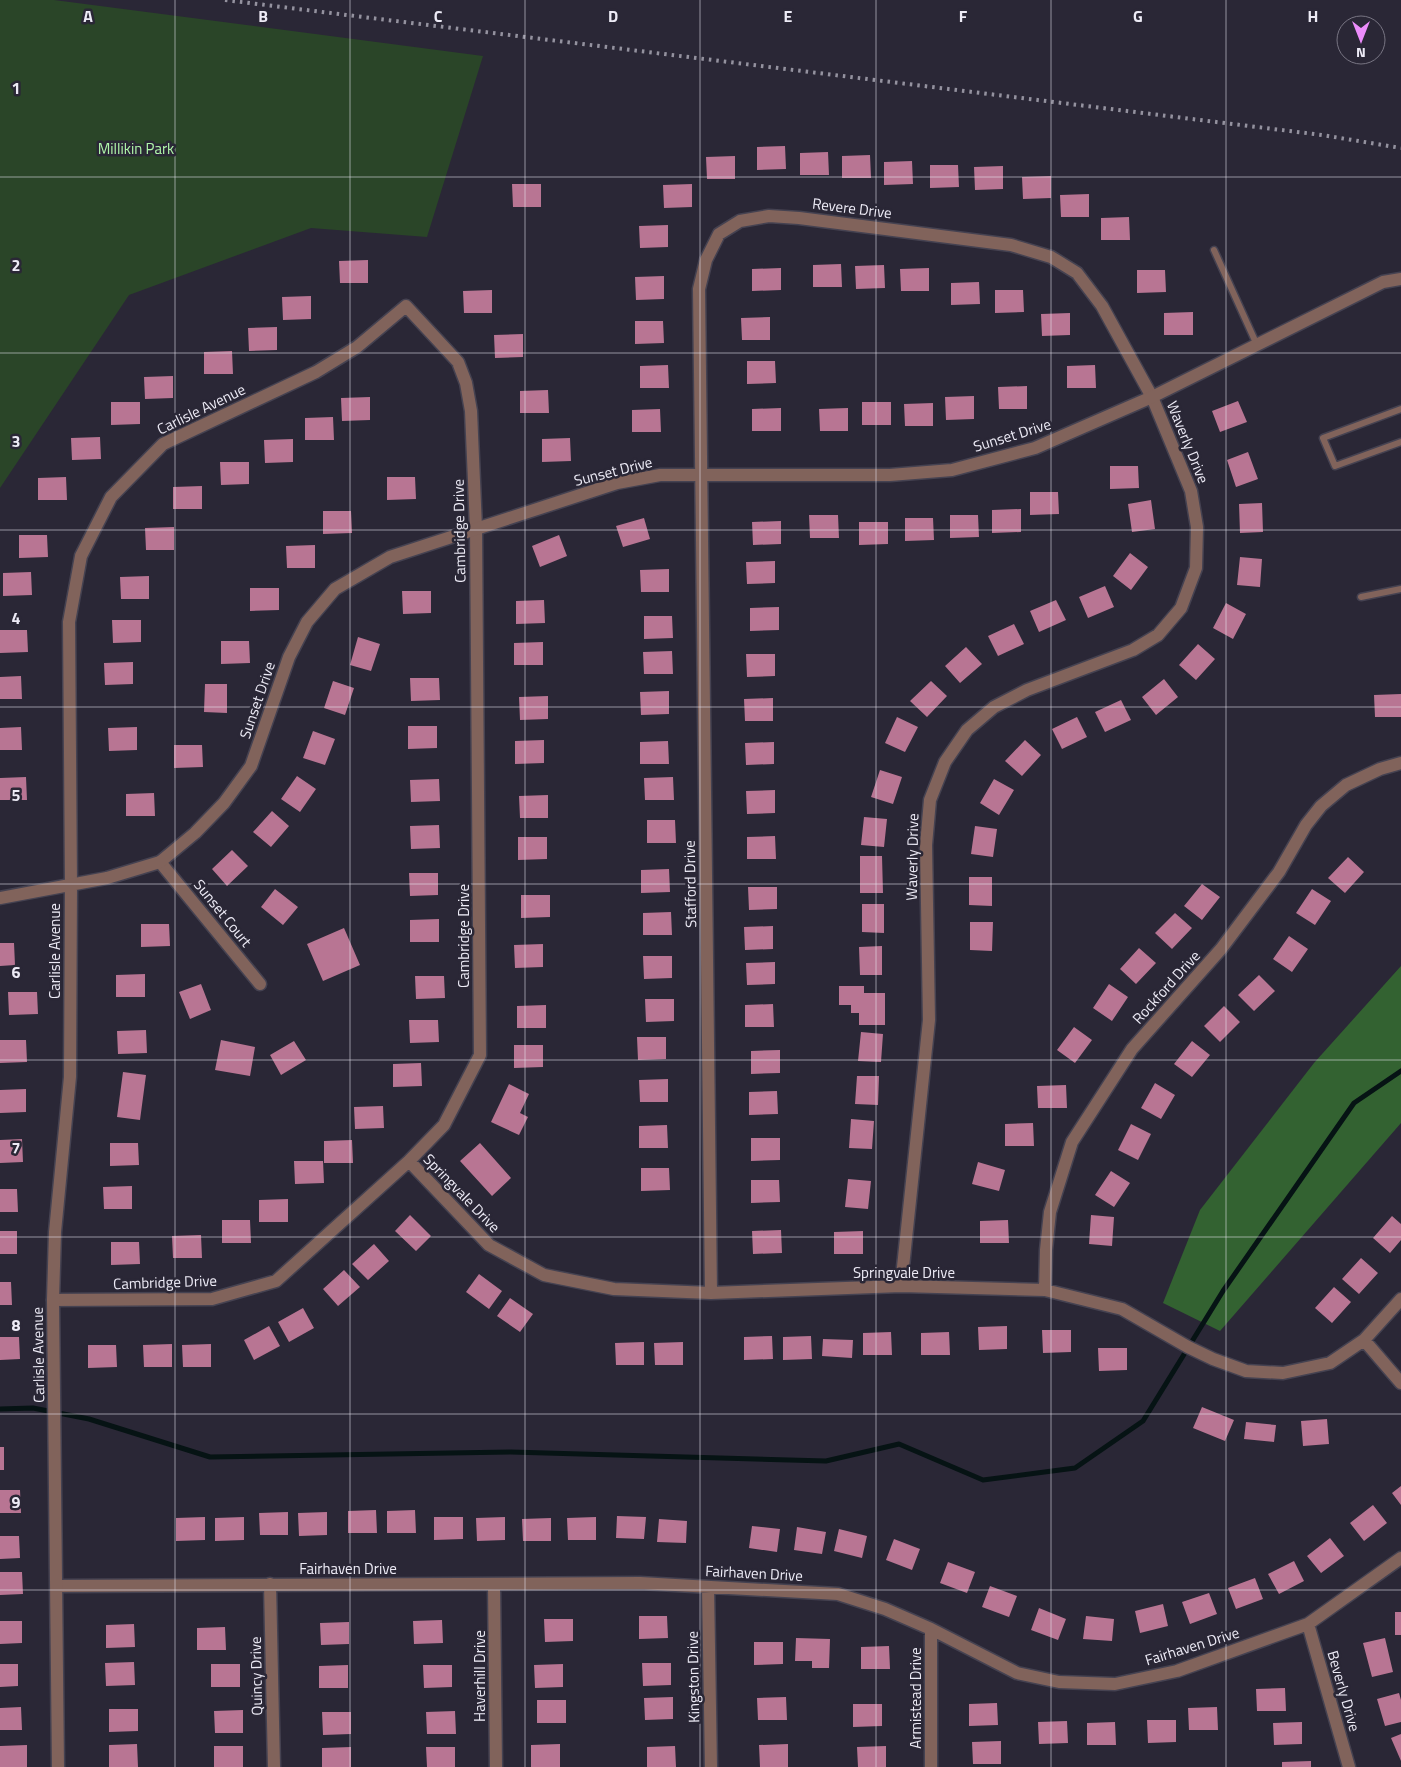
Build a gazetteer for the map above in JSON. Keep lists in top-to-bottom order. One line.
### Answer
{"streets":{"street":["Revere Drive","Carlisle Avenue","Sunset Drive","Waverly Drive","Cambridge Drive","Stafford Drive","Sunset Court","Rockford Drive","Springvale Drive","Fairhaven Drive","Quincy Drive","Haverhill Drive","Kingston Drive","Beverly Drive","Armistead Drive"]},"crossings":[["Revere Drive","Sunset Drive"],["Revere Drive","Waverly Drive"],["Revere Drive","Stafford Drive"],["Carlisle Avenue","Sunset Drive"],["Carlisle Avenue","Cambridge Drive"],["Carlisle Avenue","Fairhaven Drive"],["Sunset Drive","Waverly Drive"],["Sunset Drive","Cambridge Drive"],["Sunset Drive","Stafford Drive"],["Sunset Drive","Sunset Court"],["Waverly Drive","Springvale Drive"],["Cambridge Drive","Springvale Drive"],["Stafford Drive","Springvale Drive"],["Rockford Drive","Springvale Drive"],["Fairhaven Drive","Quincy Drive"],["Fairhaven Drive","Haverhill Drive"],["Fairhaven Drive","Kingston Drive"],["Fairhaven Drive","Beverly Drive"],["Fairhaven Drive","Armistead Drive"]],"parks":["Millikin Park"],"north":"bottom","grid":{"columns":["A","B","C","D","E","F","G","H"],"rows":["1","2","3","4","5","6","7","8","9"]}}
